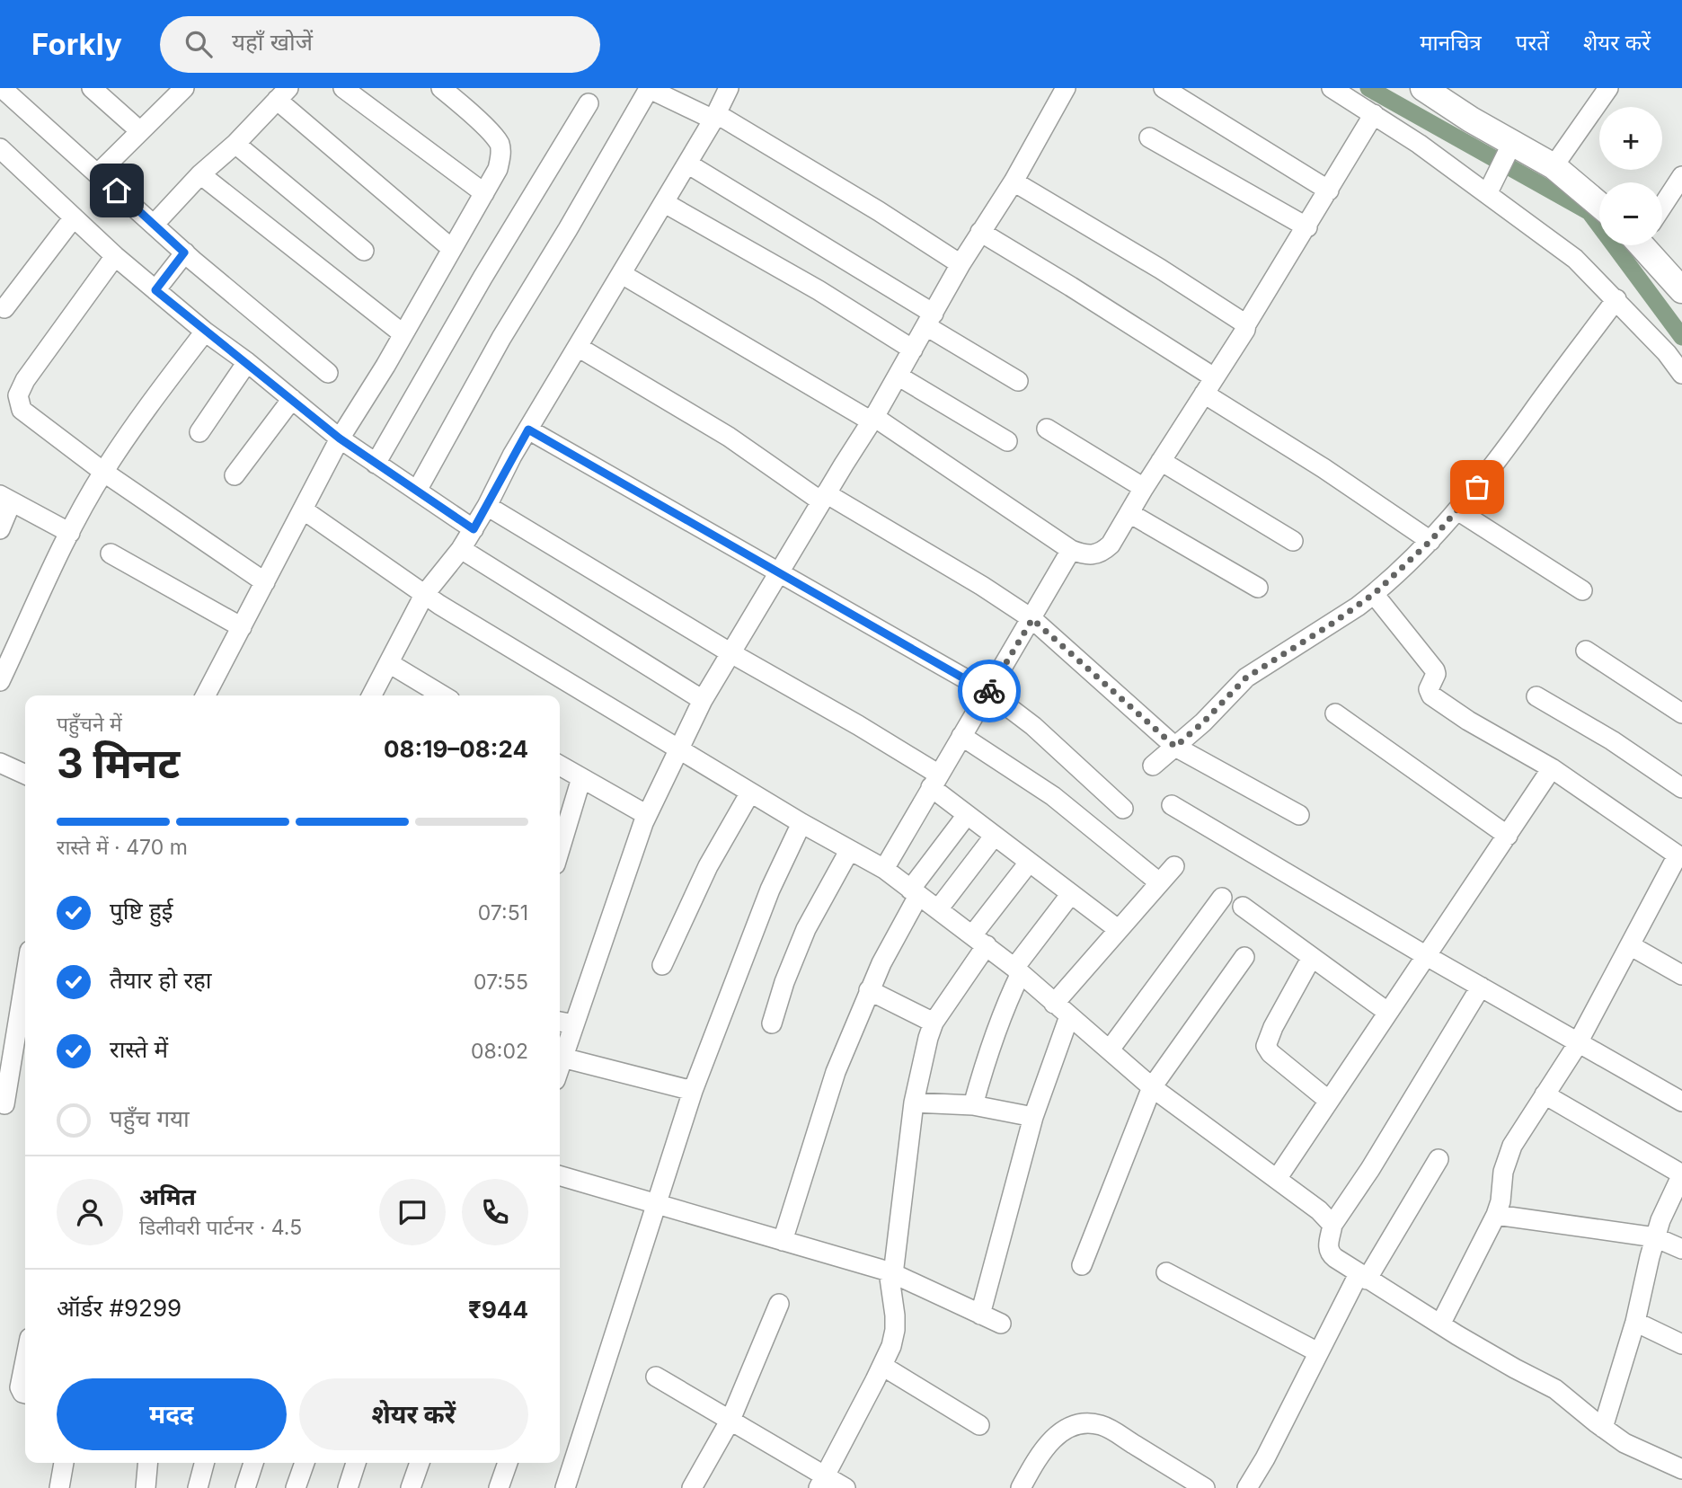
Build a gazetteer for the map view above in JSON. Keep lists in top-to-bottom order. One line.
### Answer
{"page":{"header":"Forkly","search":"यहाँ खोजें","nav":["मानचित्र","परतें","शेयर करें"],"map_buttons":["+","−"],"heading":["3 मिनट","पहुँचने में","08:19–08:24"],"panel":["अमित","डिलीवरी पार्टनर · 4.5","ऑर्डर #9299","₹944"],"bar":"रास्ते में · 470 m","list":[["पुष्टि हुई","07:51"],["तैयार हो रहा","07:55"],["रास्ते में","08:02"],"पहुँच गया"],"buttons":["मदद","शेयर करें"]}}
